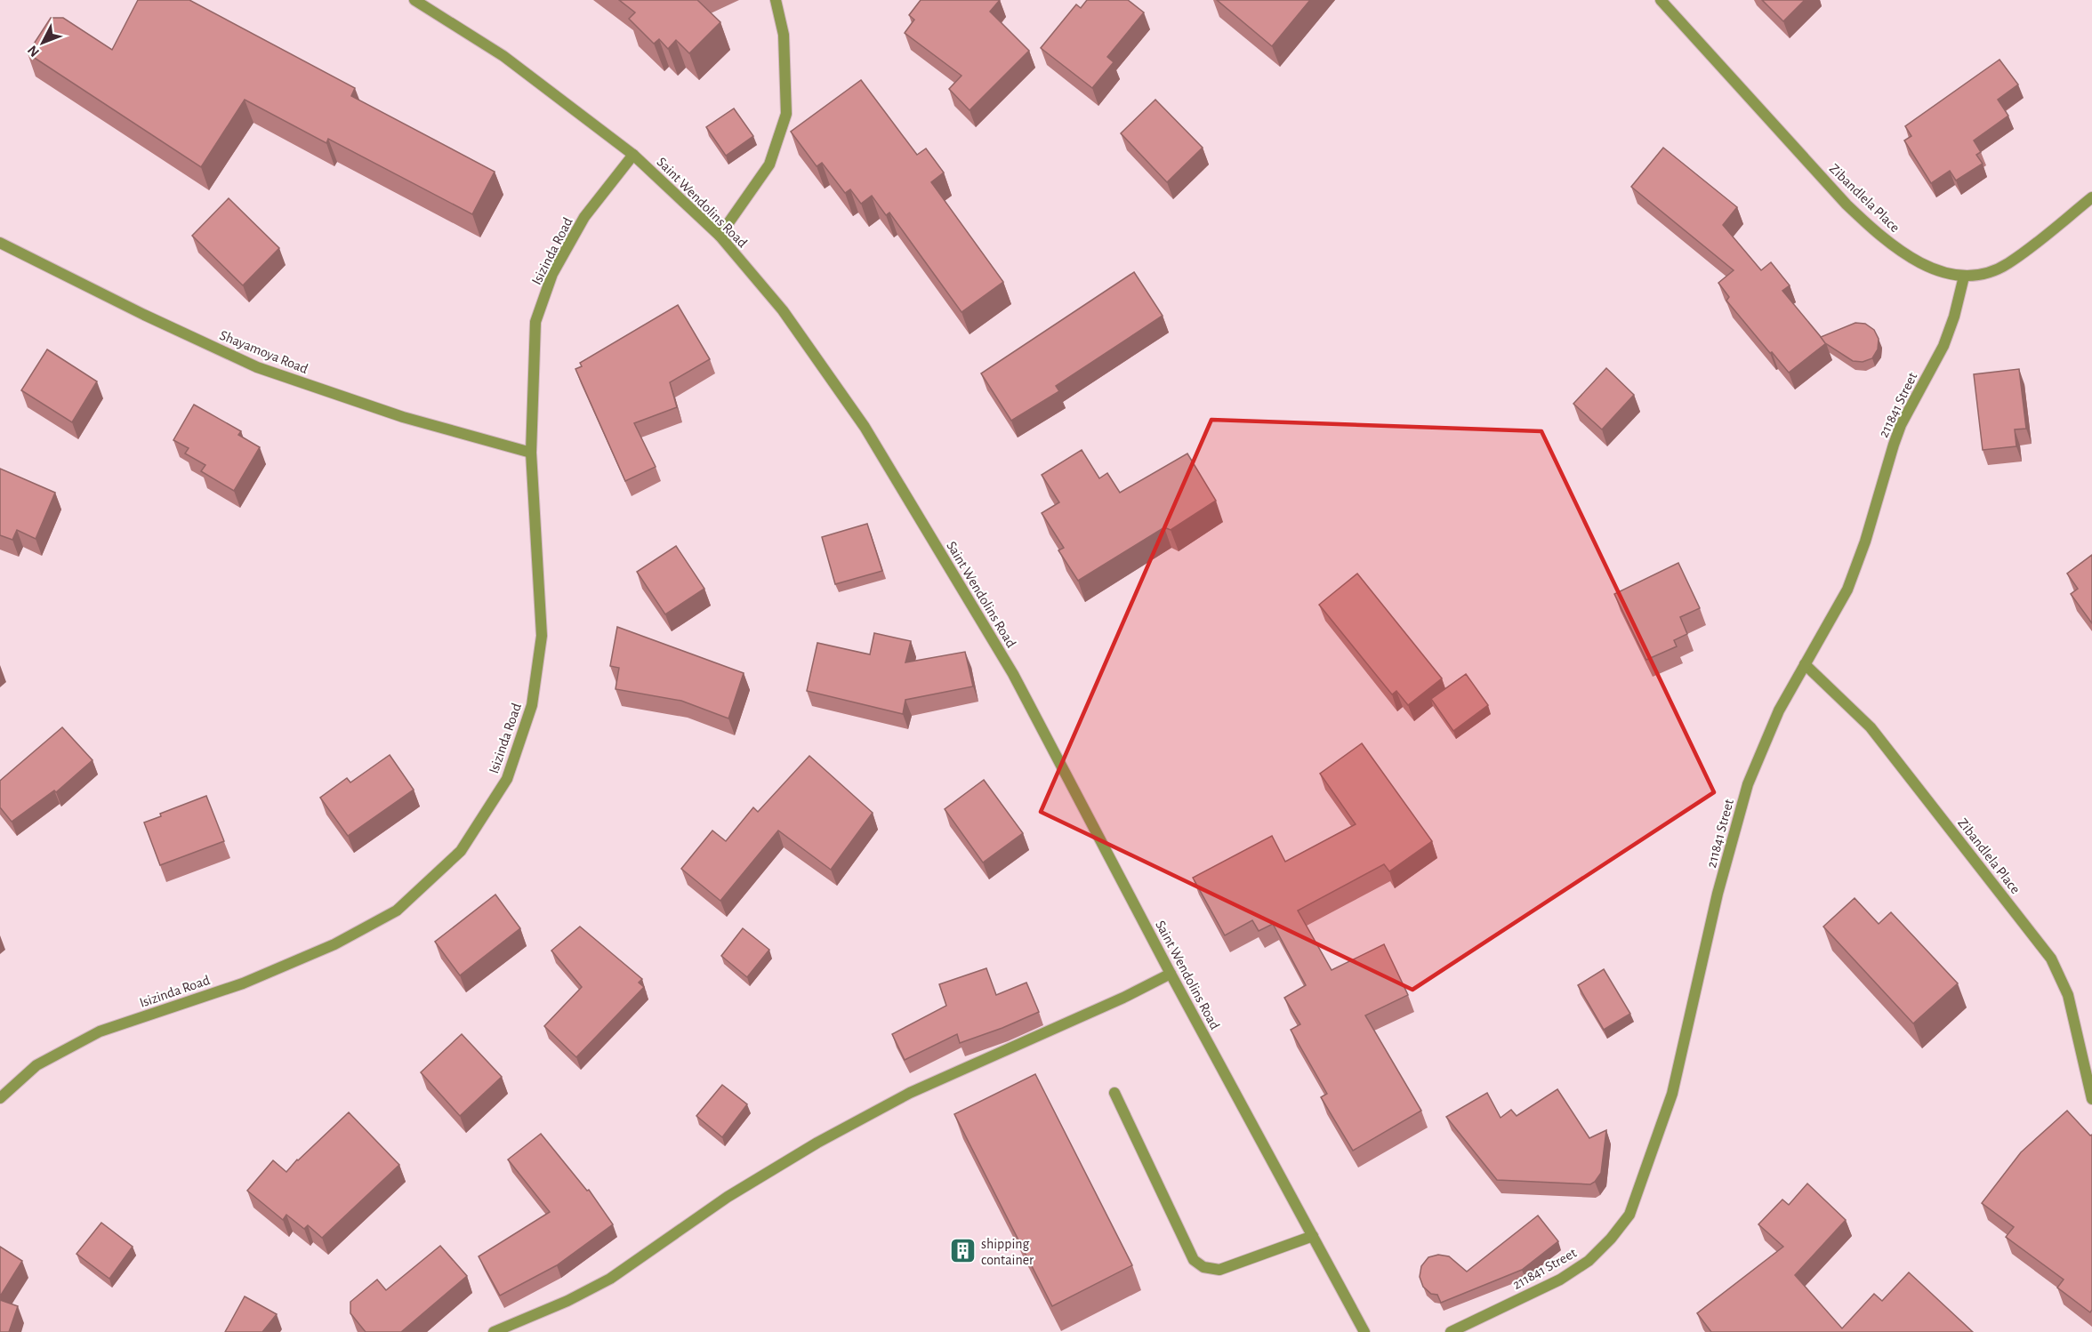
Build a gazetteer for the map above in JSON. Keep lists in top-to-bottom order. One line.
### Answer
{"streets":{"street":["Zibandlela Place","Saint Wendolins Road","Isizinda Road","Shayamoya Road","211841 Street"]},"crossings":[["Zibandlela Place","211841 Street"],["Saint Wendolins Road","Isizinda Road"],["Isizinda Road","Shayamoya Road"]],"places":{"building":["shipping container"]},"north":"bottom left"}
